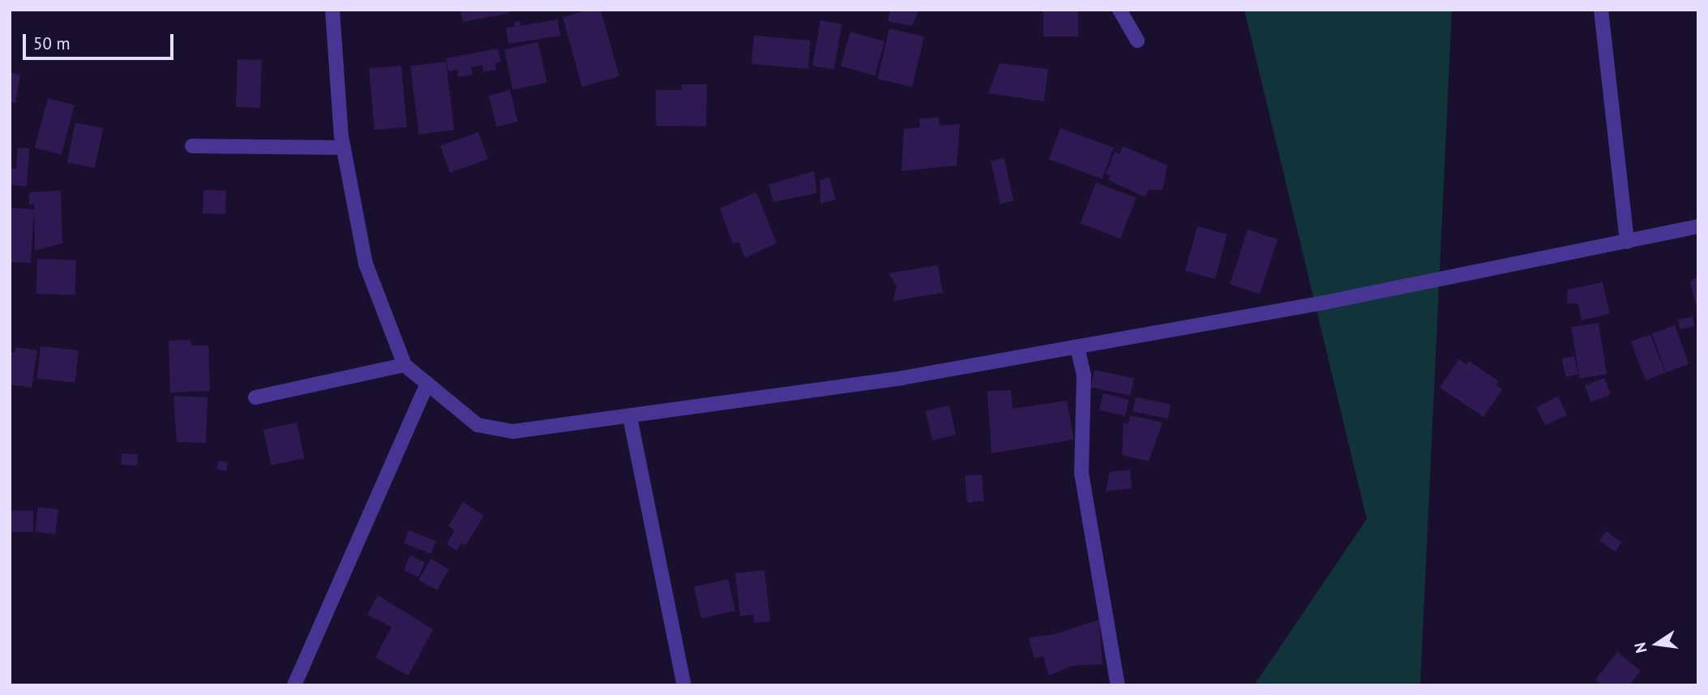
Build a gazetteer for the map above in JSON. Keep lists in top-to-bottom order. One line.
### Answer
{"scale_bar":"50 m","north":"left"}
